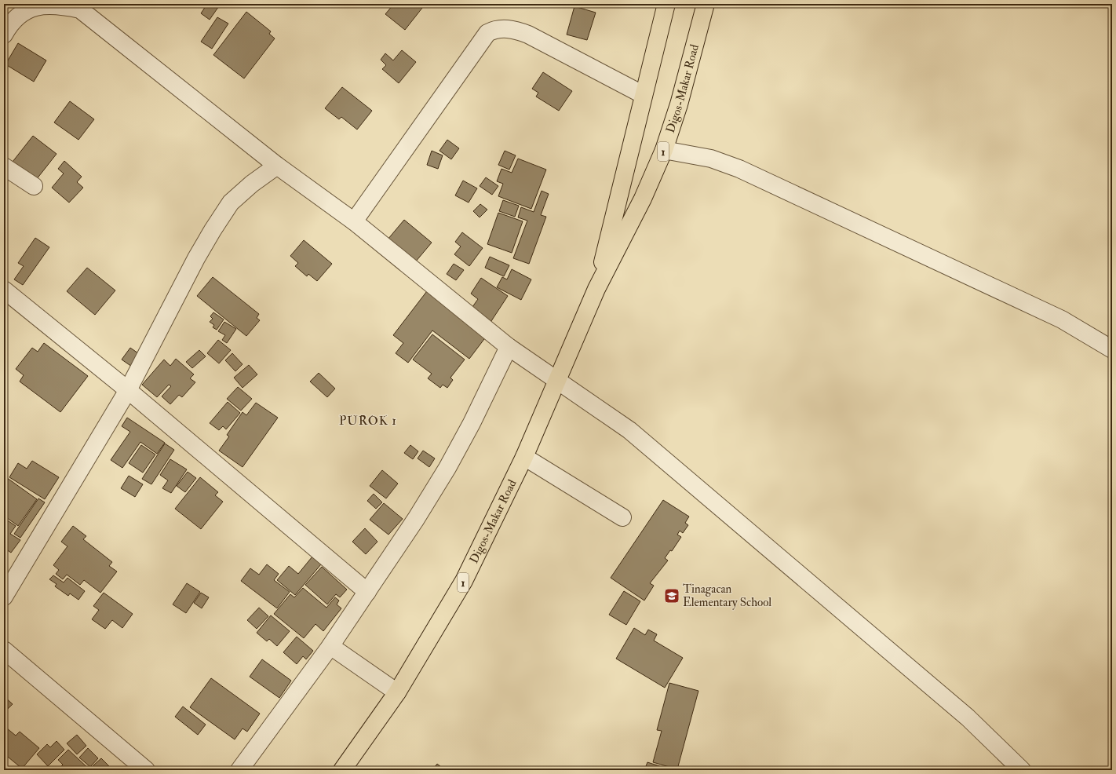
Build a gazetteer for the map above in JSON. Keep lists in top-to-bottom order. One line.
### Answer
{"streets":{"highway":["Digos-Makar Road","1"]},"districts":["PUROK 1"],"places":{"school or university":["Tinagacan Elementary School"]}}
